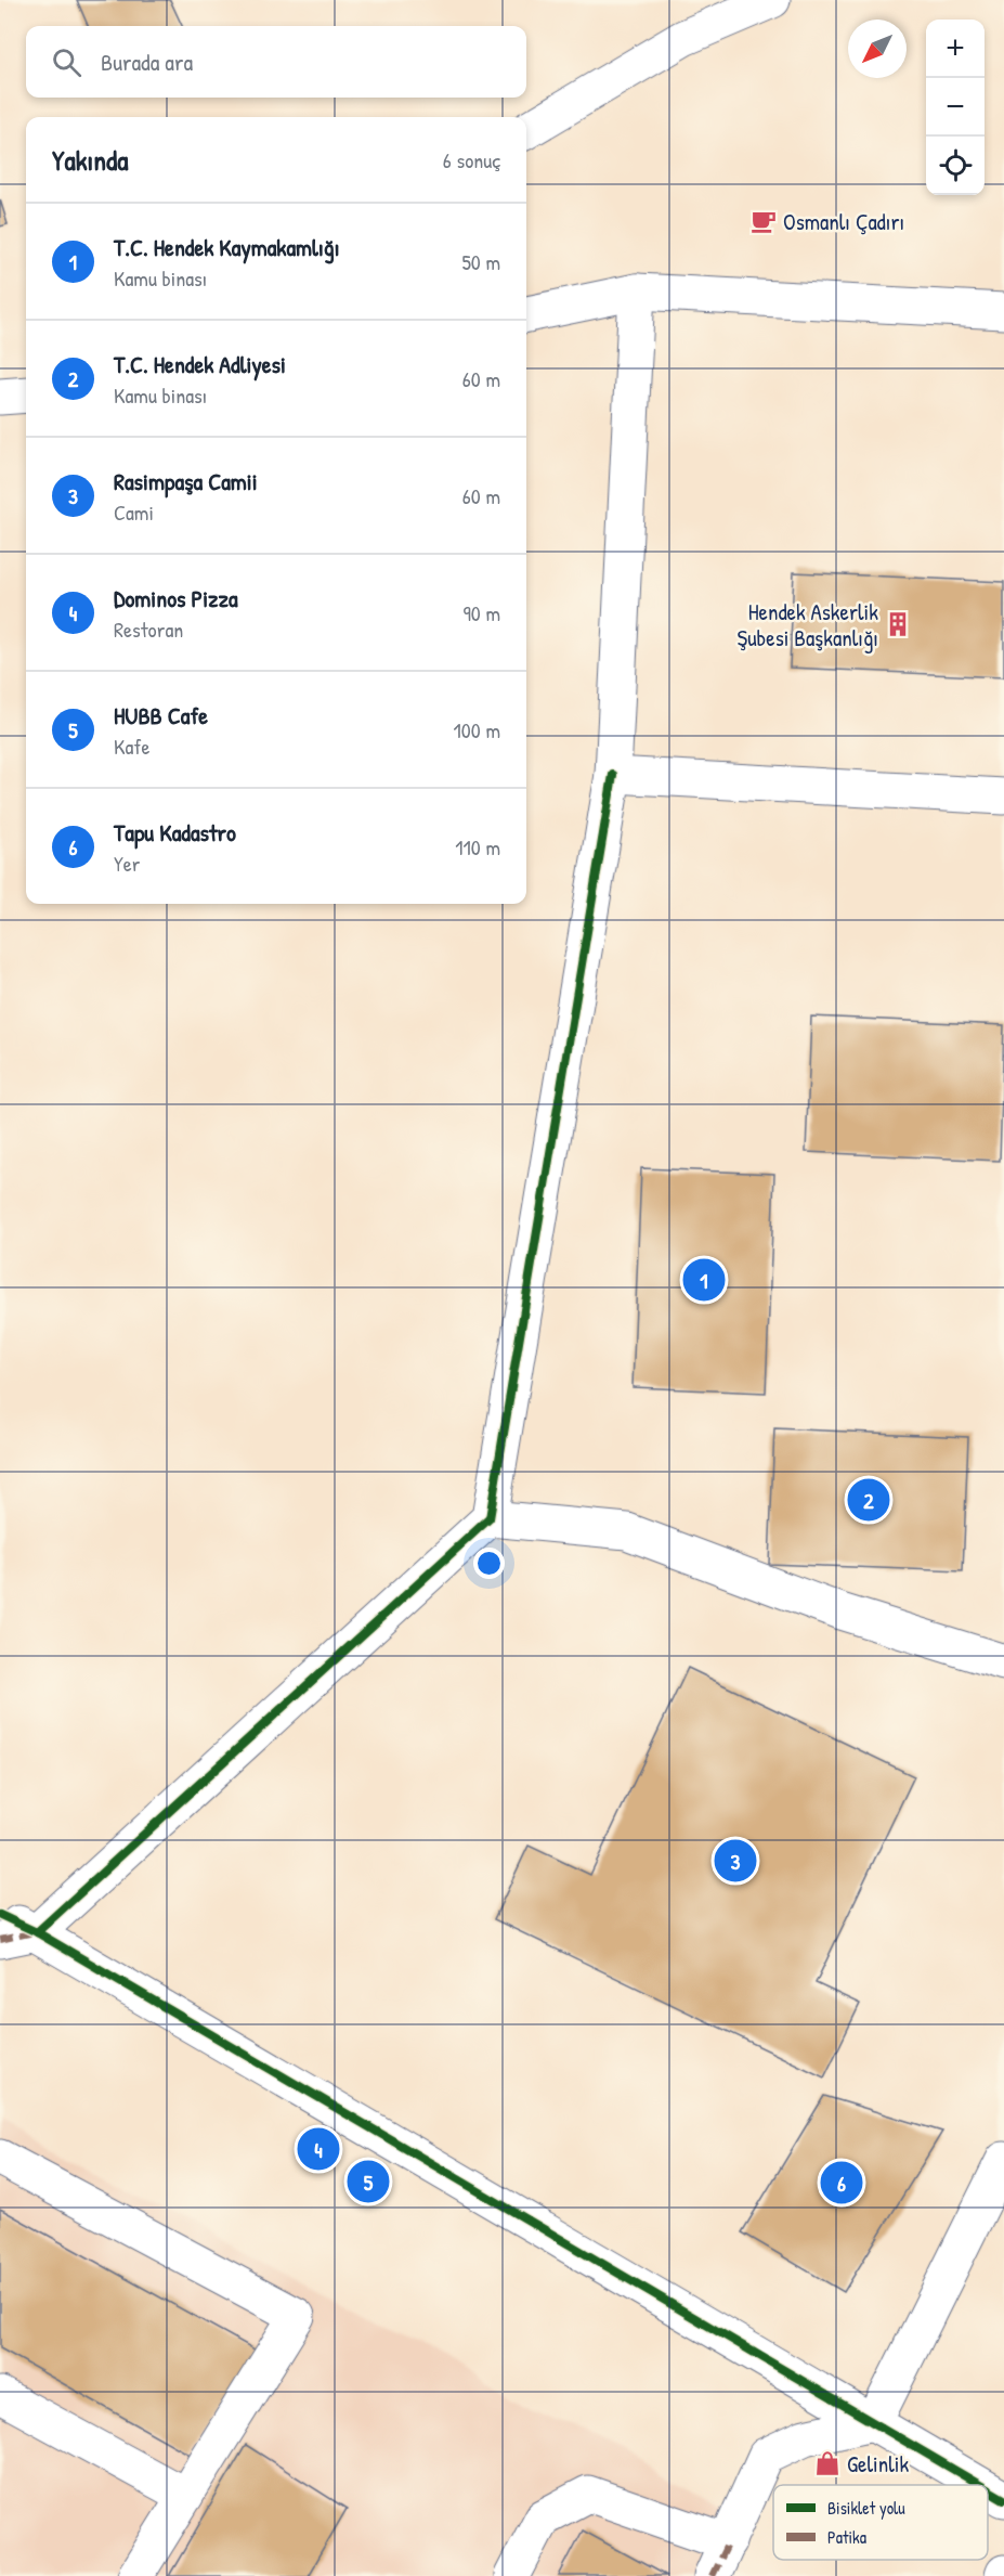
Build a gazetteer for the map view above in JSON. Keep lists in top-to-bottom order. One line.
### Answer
{"places":{"cafe":["Osmanlı Çadırı"],"building":["Hendek Askerlik Şubesi Başkanlığı"],"shop":["Gelinlik"]},"legend":["Bisiklet yolu","Patika"],"north":"bottom left","page":{"map_buttons":["+","−"],"search":"Burada ara","heading":["Yakında","6 sonuç"],"list":[{"mark":"1","name":"T.C. Hendek Kaymakamlığı","note":"Kamu binası","value":"50 m"},{"mark":"2","name":"T.C. Hendek Adliyesi","note":"Kamu binası","value":"60 m"},{"mark":"3","name":"Rasimpaşa Camii","note":"Cami","value":"60 m"},{"mark":"4","name":"Dominos Pizza","note":"Restoran","value":"90 m"},{"mark":"5","name":"HUBB Cafe","note":"Kafe","value":"100 m"},{"mark":"6","name":"Tapu Kadastro","note":"Yer","value":"110 m"}],"pins":["1","2","3","4","5","6"]}}
